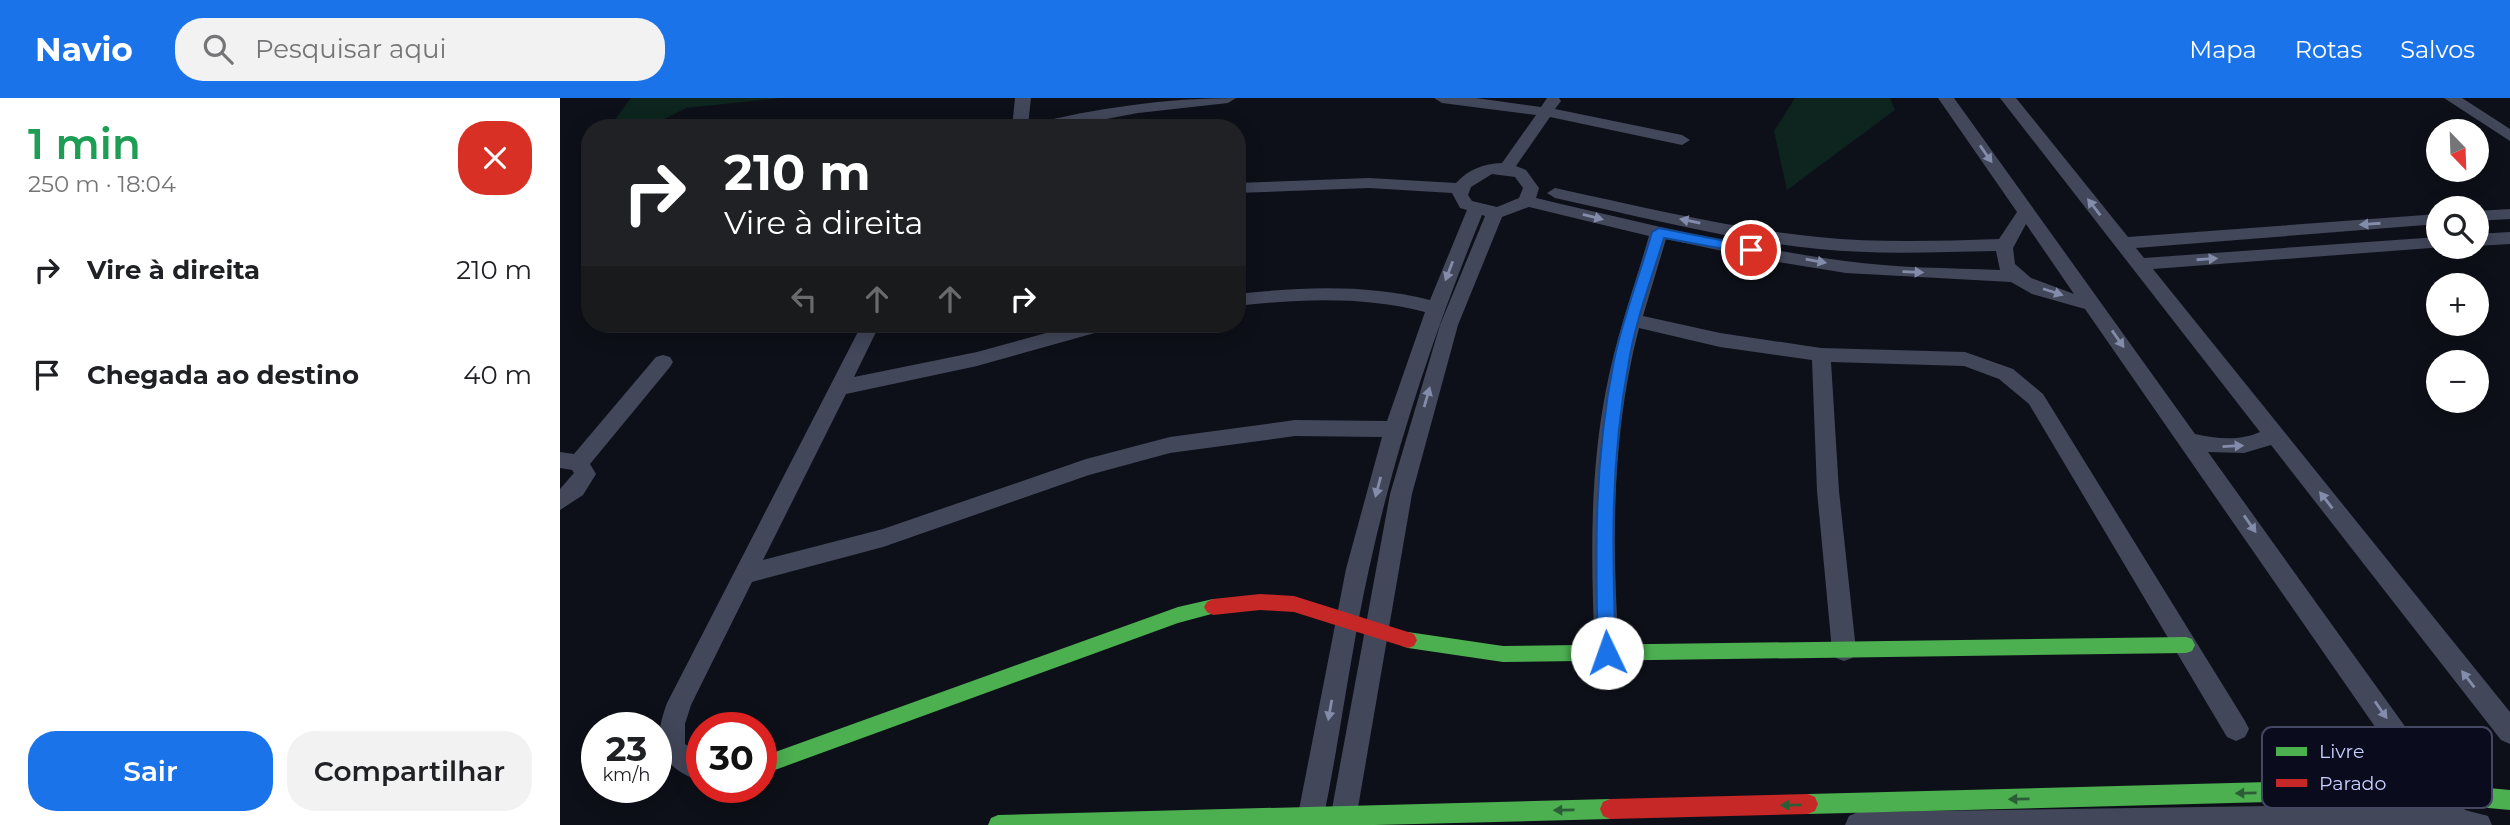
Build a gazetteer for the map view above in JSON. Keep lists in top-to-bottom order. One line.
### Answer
{"legend":["Livre","Parado"],"north":"bottom right","page":{"header":"Navio","search":"Pesquisar aqui","nav":["Mapa","Rotas","Salvos"],"heading":["1 min","250 m · 18:04"],"map_buttons":["+","−"],"turn":["210 m","Vire à direita"],"list":[{"name":"Vire à direita","value":"210 m"},{"name":"Chegada ao destino","value":"40 m"}],"speed":"23 km/h","limit":"30","buttons":["Sair","Compartilhar"]}}
